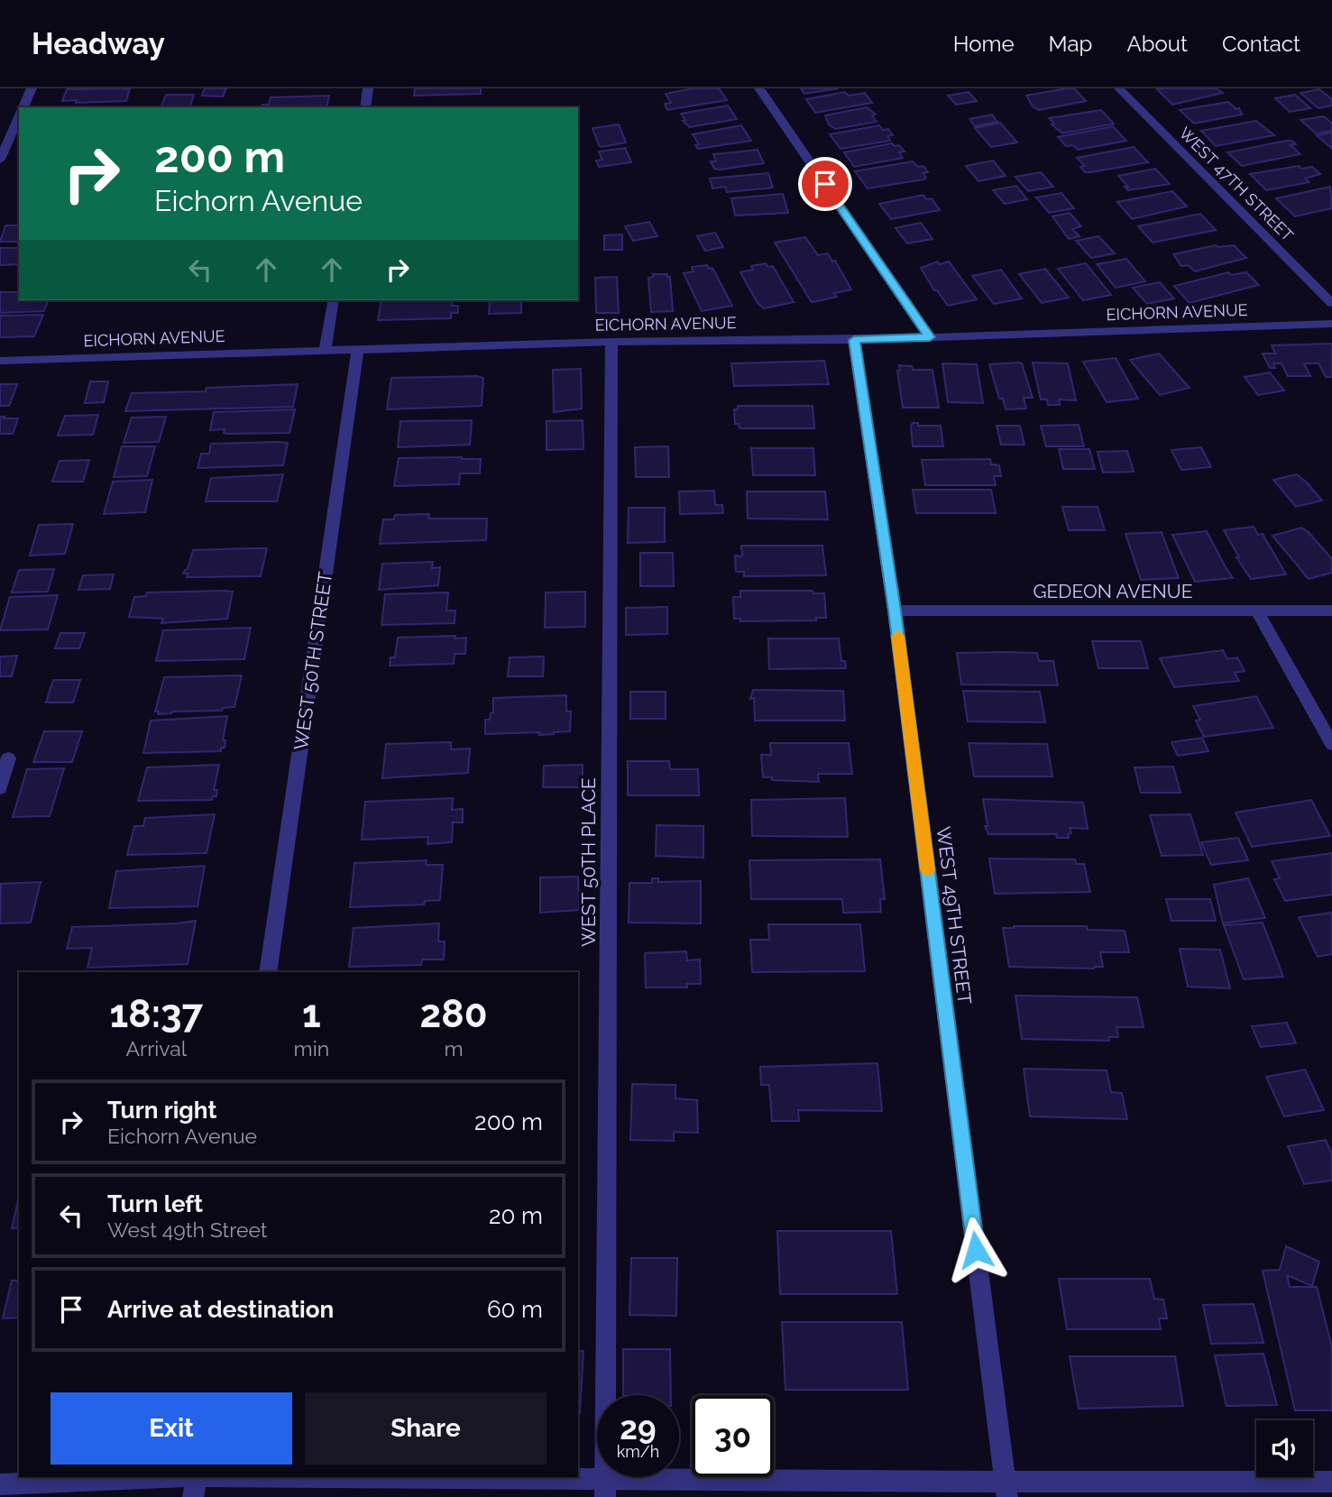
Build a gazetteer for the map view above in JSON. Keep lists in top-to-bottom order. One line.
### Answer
{"streets":{"street":["WEST 47TH STREET","EICHORN AVENUE","GEDEON AVENUE","WEST 50TH STREET","WEST 50TH PLACE","WEST 49TH STREET"]},"crossings":[["EICHORN AVENUE","WEST 50TH STREET"],["EICHORN AVENUE","WEST 50TH PLACE"],["EICHORN AVENUE","WEST 49TH STREET"],["GEDEON AVENUE","WEST 49TH STREET"]],"page":{"header":"Headway","nav":["Home","Map","About","Contact"],"turn":["200 m","Eichorn Avenue"],"eta":["18:37","Arrival","1","min","280","m"],"list":[{"name":"Turn right","note":"Eichorn Avenue","value":"200 m"},{"name":"Turn left","note":"West 49th Street","value":"20 m"},{"name":"Arrive at destination","value":"60 m"}],"buttons":["Exit","Share"],"speed":"29 km/h","limit":"30"}}
